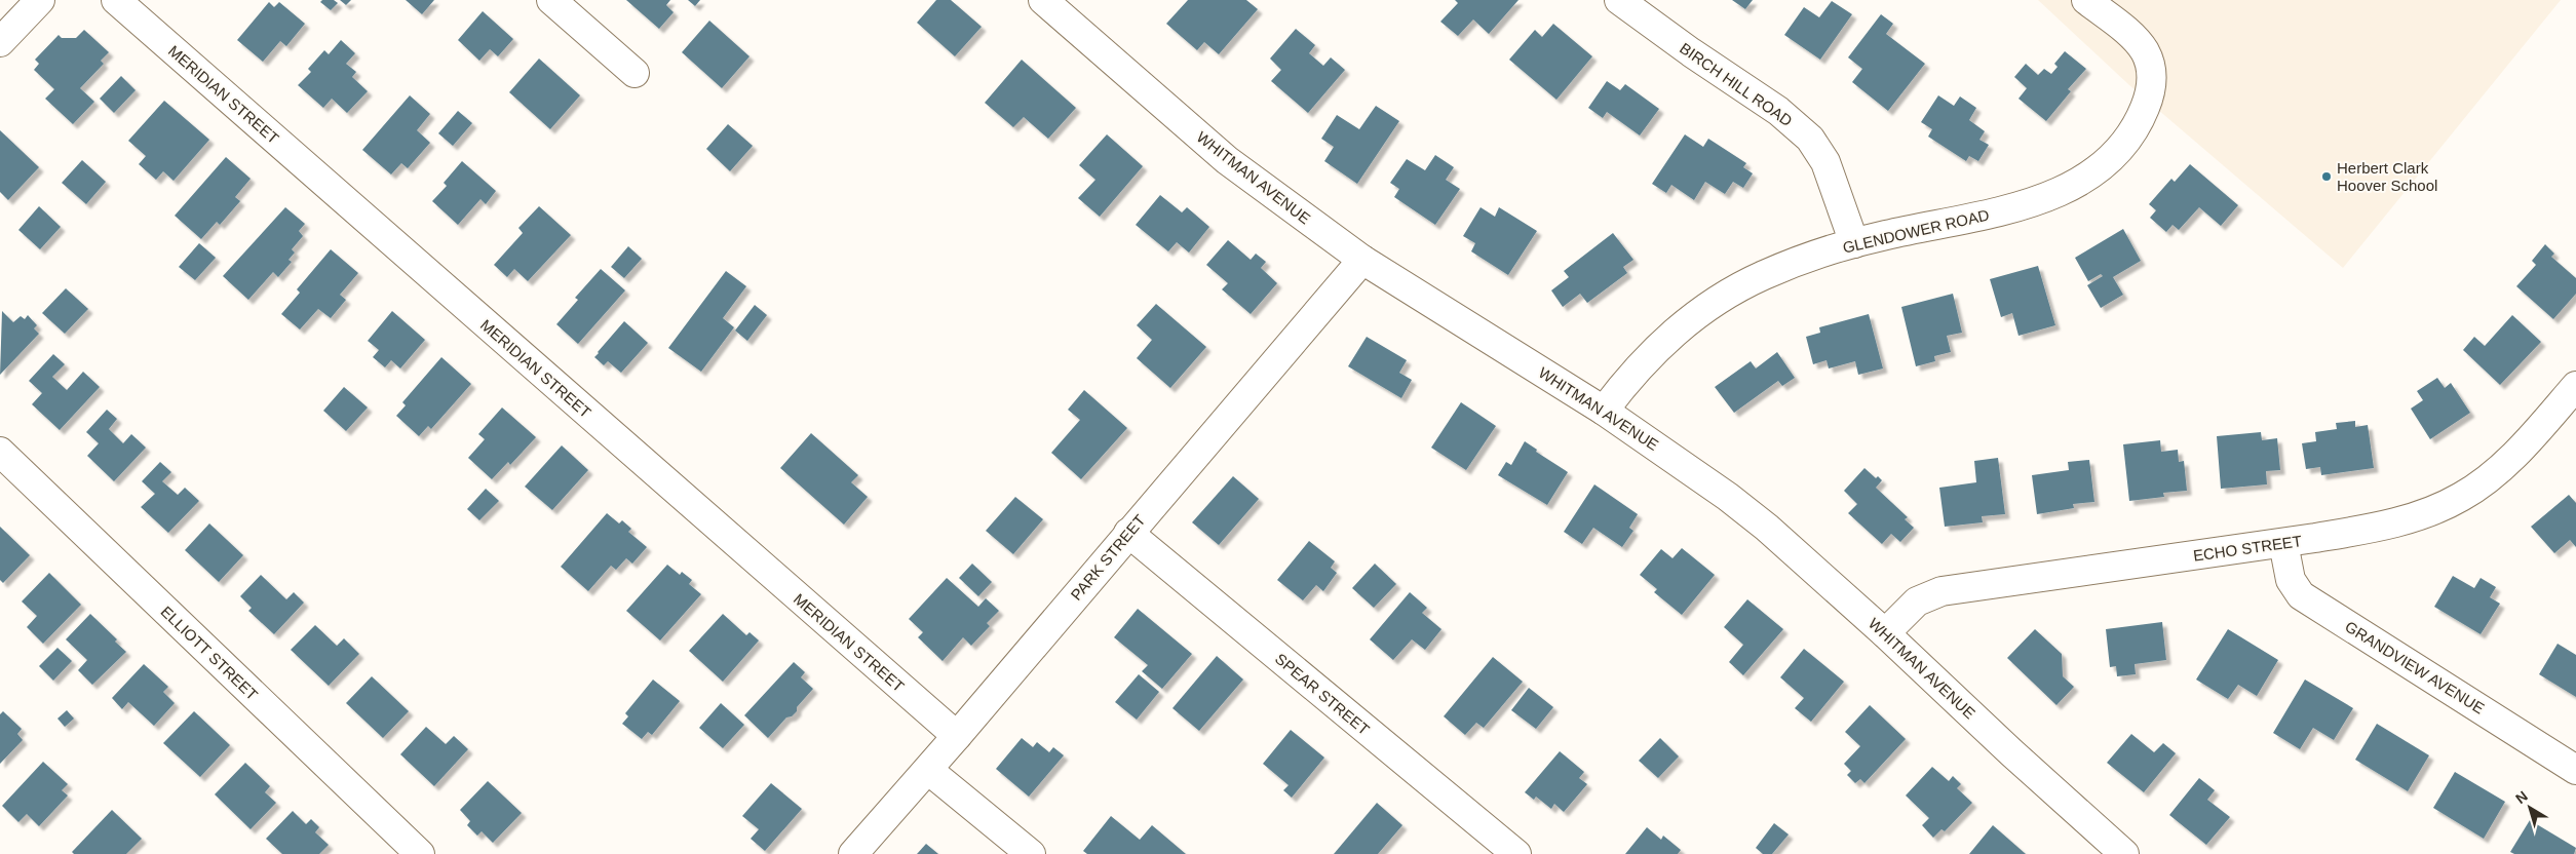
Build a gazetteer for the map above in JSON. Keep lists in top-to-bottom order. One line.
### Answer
{"streets":{"street":["BIRCH HILL ROAD","MERIDIAN STREET","WHITMAN AVENUE","GLENDOWER ROAD","ECHO STREET","PARK STREET","ELLIOTT STREET","GRANDVIEW AVENUE","SPEAR STREET"]},"crossings":[["BIRCH HILL ROAD","GLENDOWER ROAD"],["MERIDIAN STREET","PARK STREET"],["WHITMAN AVENUE","GLENDOWER ROAD"],["WHITMAN AVENUE","ECHO STREET"],["WHITMAN AVENUE","PARK STREET"],["ECHO STREET","GRANDVIEW AVENUE"],["PARK STREET","SPEAR STREET"]],"places":["Herbert Clark Hoover School"],"north":"top left"}
